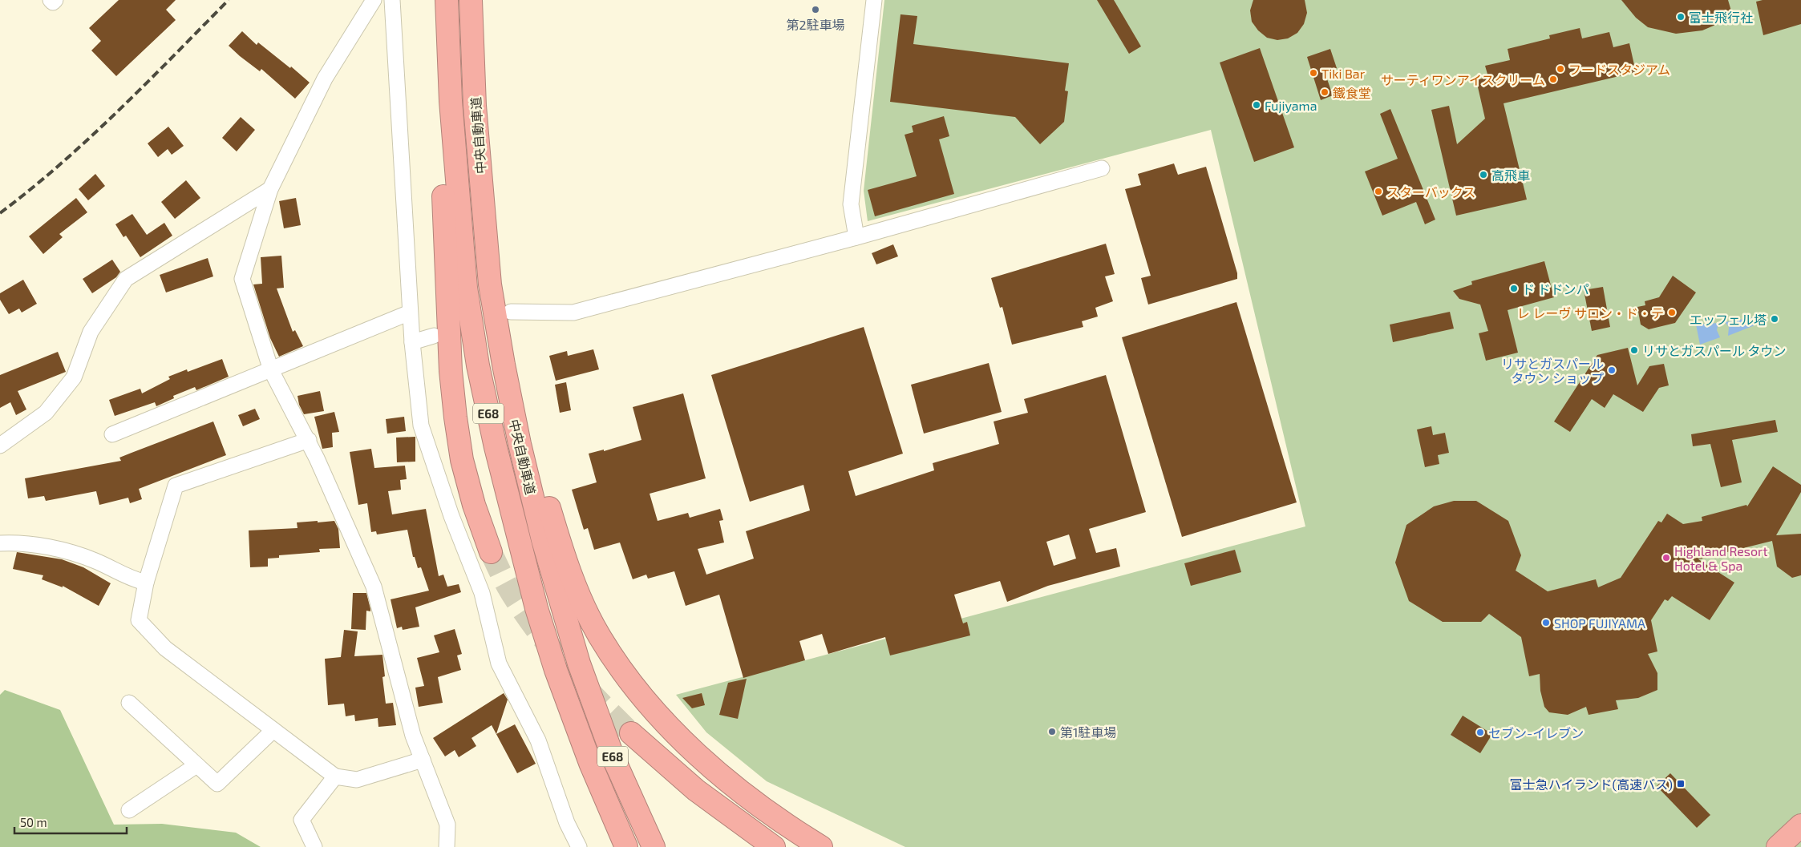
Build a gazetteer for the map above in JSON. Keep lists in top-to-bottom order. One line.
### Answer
{"streets":{"highway":["中央自動車道","E68"]},"places":{"other":["第2駐車場","富士飛行社","フードスタジアム","Tiki Bar","サーティワンアイスクリーム","鐵食堂","Fujiyama","高飛車","スターバックス","ド ドドンパ","レ レーヴ サロン・ド・テ","エッフェル塔","リサとガスパール タウン","リサとガスパール タウン ショップ","Highland Resort Hotel & Spa","SHOP FUJIYAMA","第1駐車場","セブン-イレブン"],"transit":["富士急ハイランド(高速バス)"]},"scale_bar":"50 m"}
